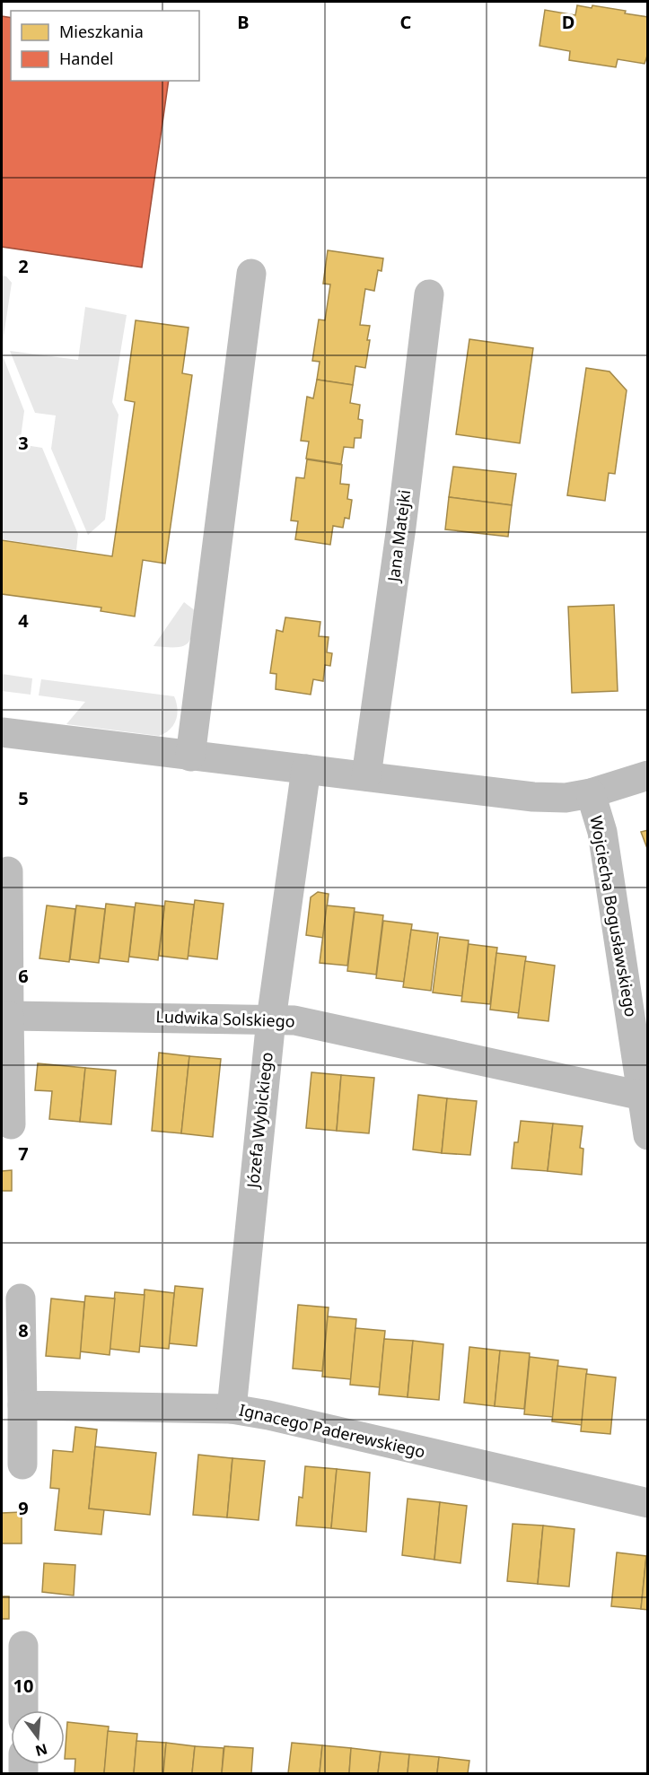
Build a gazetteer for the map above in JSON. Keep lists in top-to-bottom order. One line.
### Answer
{"streets":{"street":["Jana Matejki","Wojciecha Bogusławskiego","Ludwika Solskiego","Józefa Wybickiego","Ignacego Paderewskiego"]},"crossings":[["Wojciecha Bogusławskiego","Ludwika Solskiego"],["Ludwika Solskiego","Józefa Wybickiego"],["Józefa Wybickiego","Ignacego Paderewskiego"]],"legend":["Mieszkania","Handel"],"north":"bottom","grid":{"columns":["B","C","D"],"rows":["2","3","4","5","6","7","8","9","10"]}}
